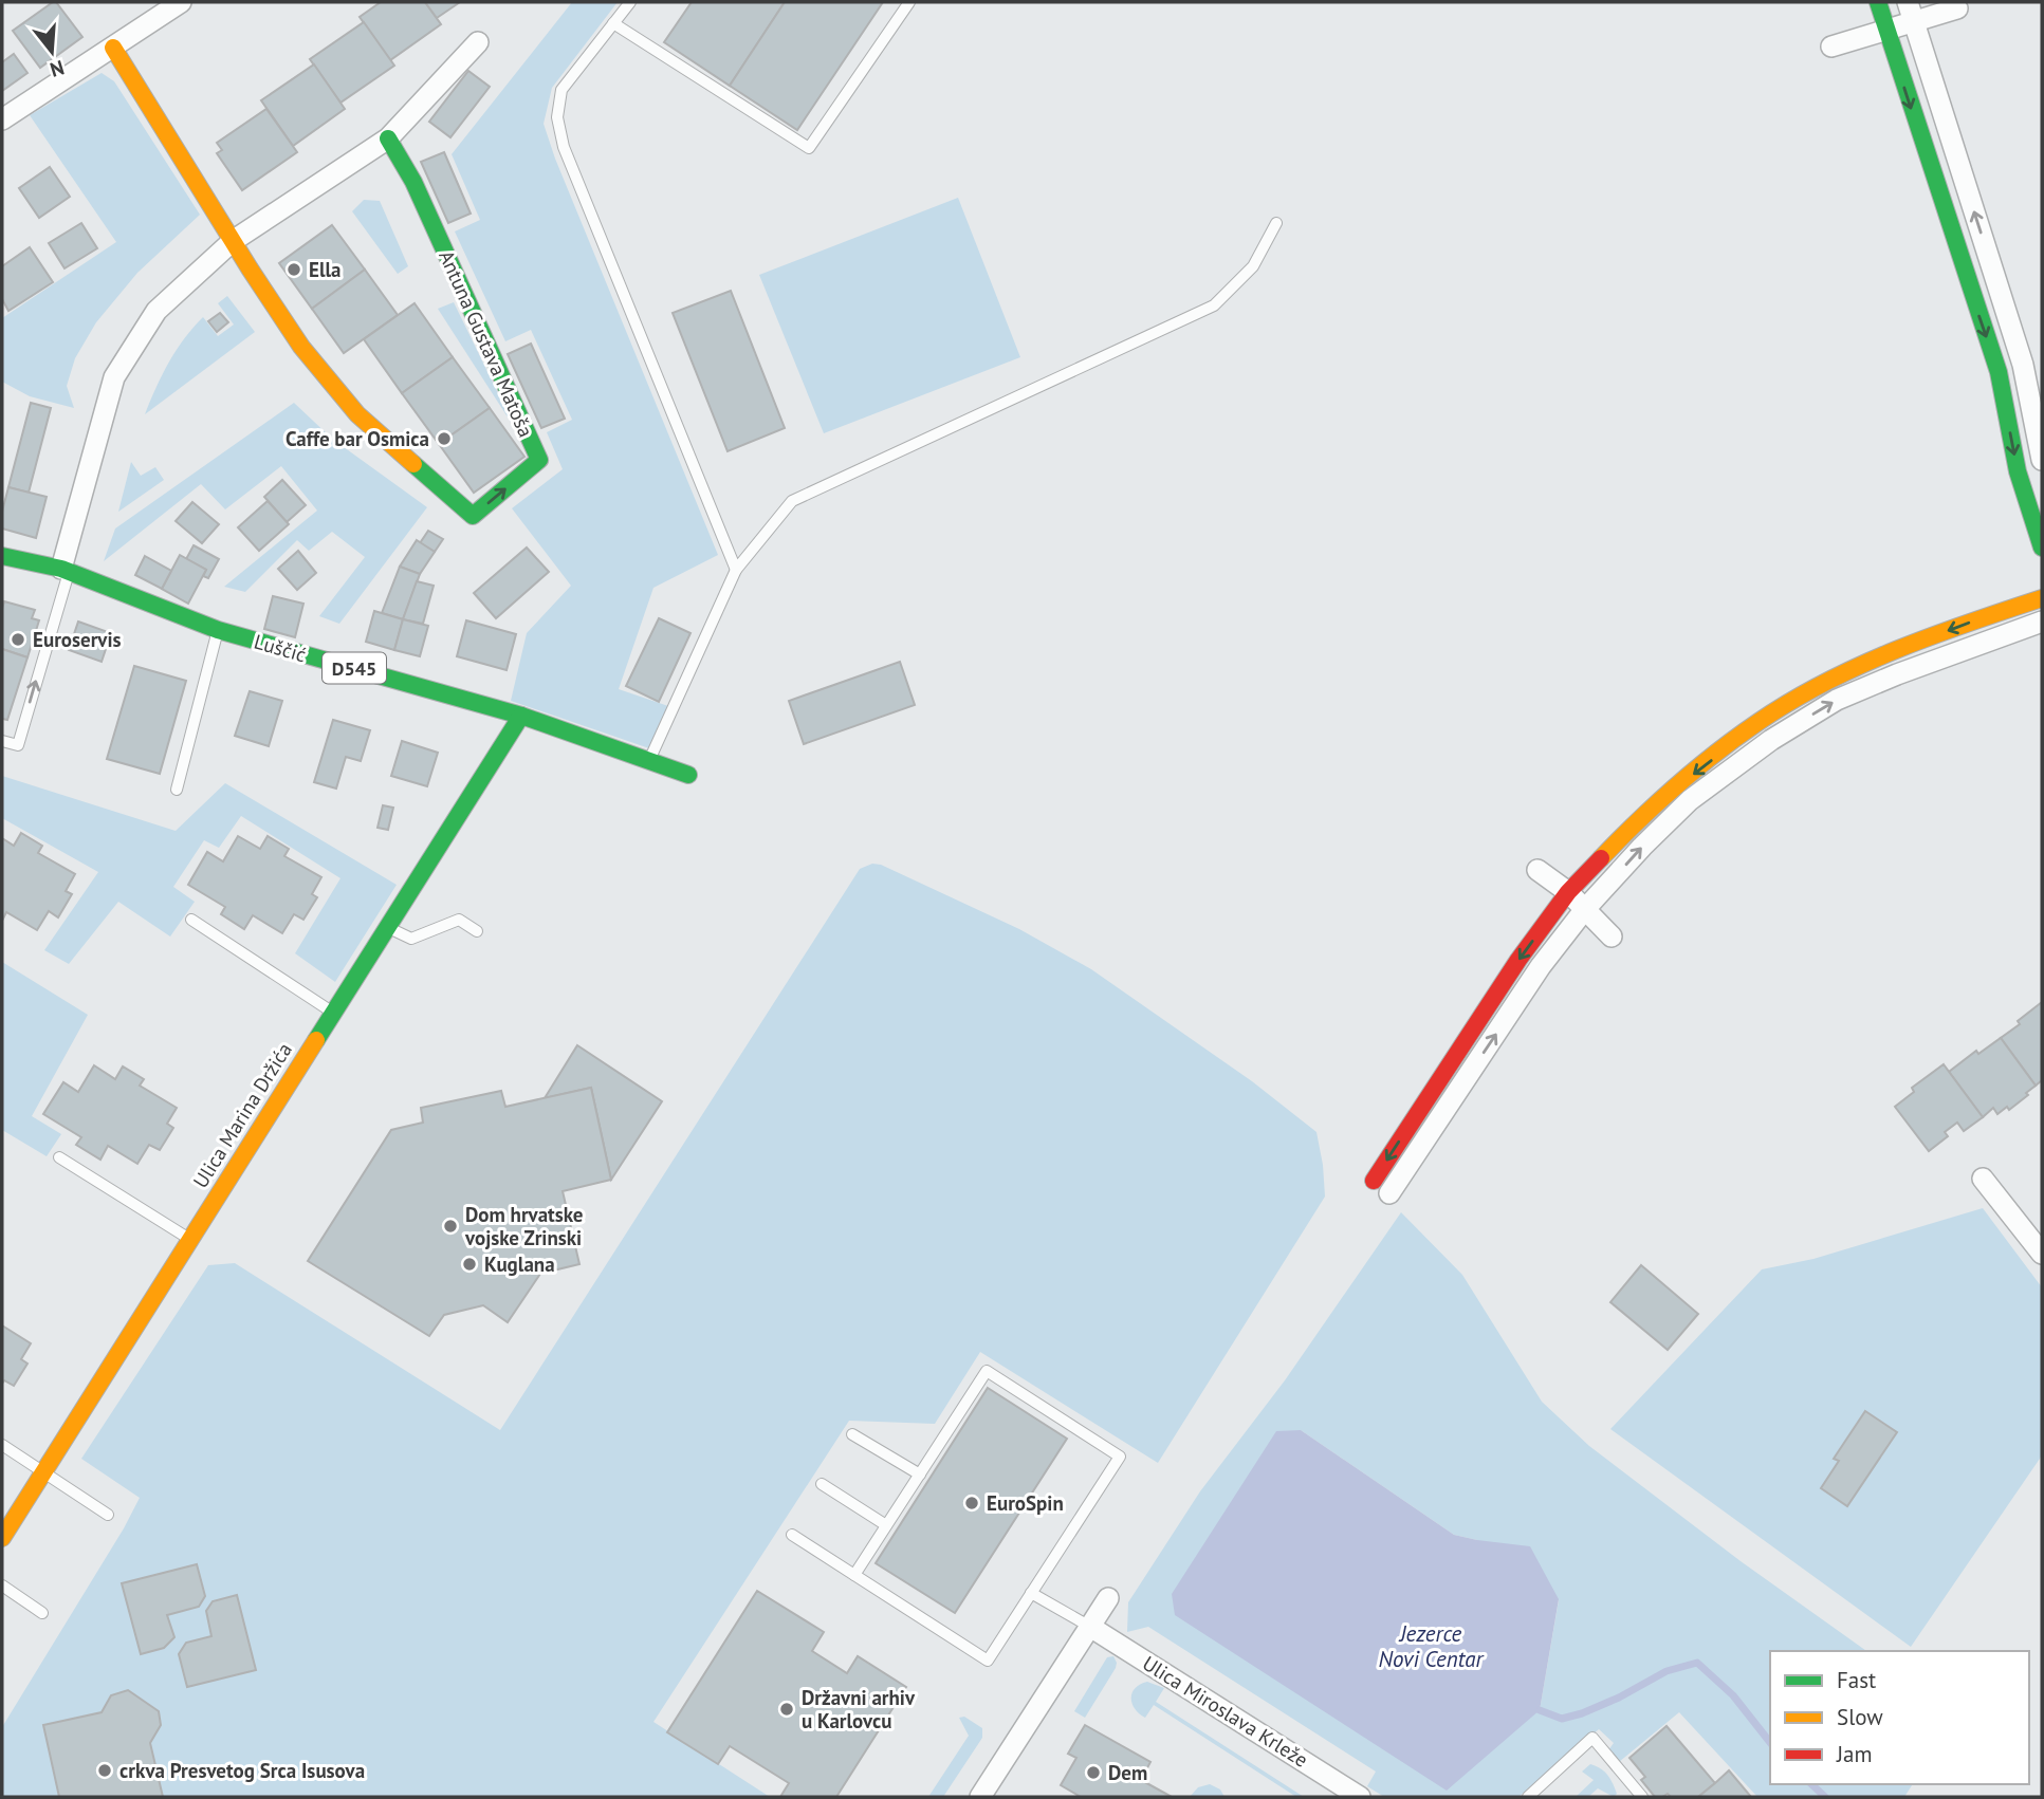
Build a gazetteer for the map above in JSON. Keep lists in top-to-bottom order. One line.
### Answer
{"streets":{"street":["Antuna Gustava Matoša","Luščić","D545","Ulica Marina Držića","Ulica Miroslava Krleže"]},"crossings":[["Luščić","Ulica Marina Držića"]],"water":["Jezerce Novi Centar"],"places":["Ella","Caffe bar Osmica","Euroservis","Dom hrvatske vojske Zrinski","Kuglana","EuroSpin","Državni arhiv u Karlovcu","crkva Presvetog Srca Isusova","Dem"],"legend":["Fast","Slow","Jam"],"north":"bottom"}
